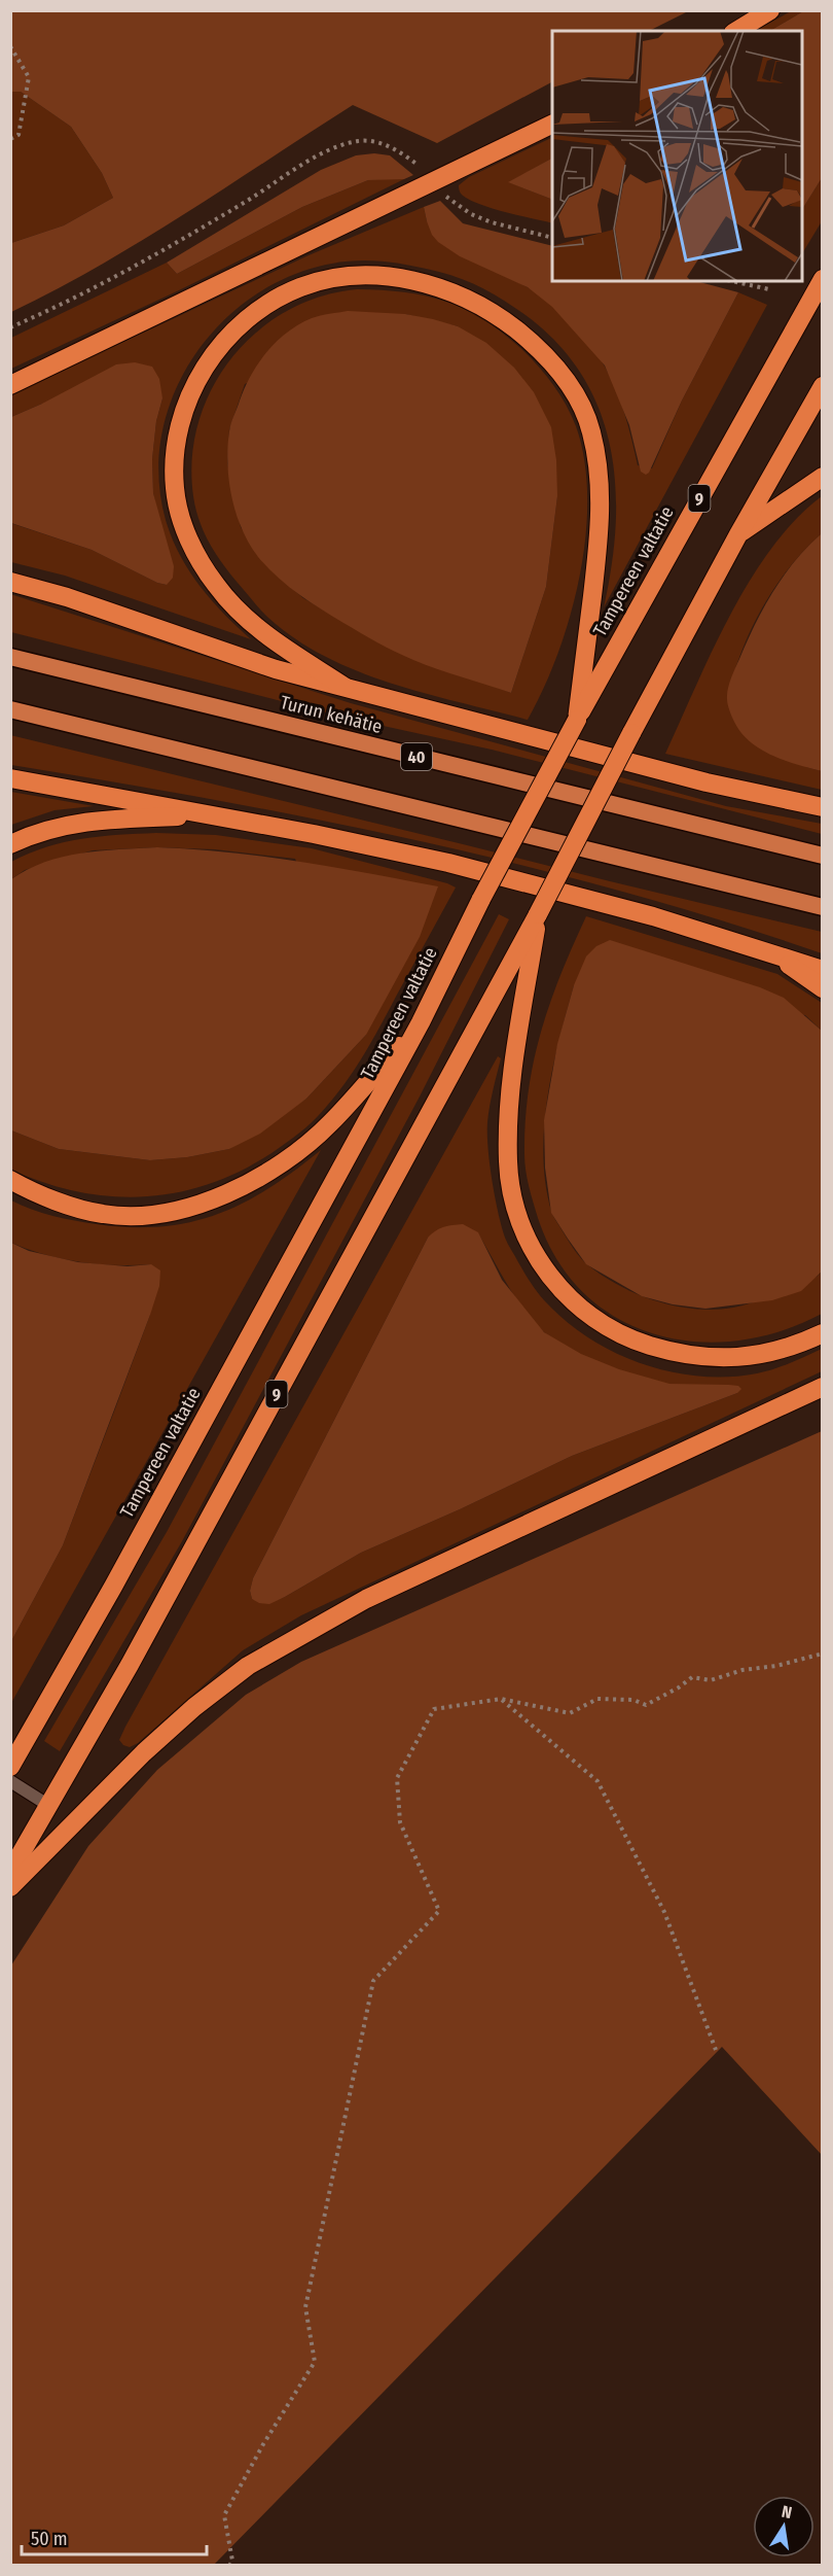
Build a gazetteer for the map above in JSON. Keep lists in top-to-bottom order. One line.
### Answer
{"streets":{"highway":["9","Tampereen valtatie","Turun kehätie","40"]},"scale_bar":"50 m","north":"top"}
